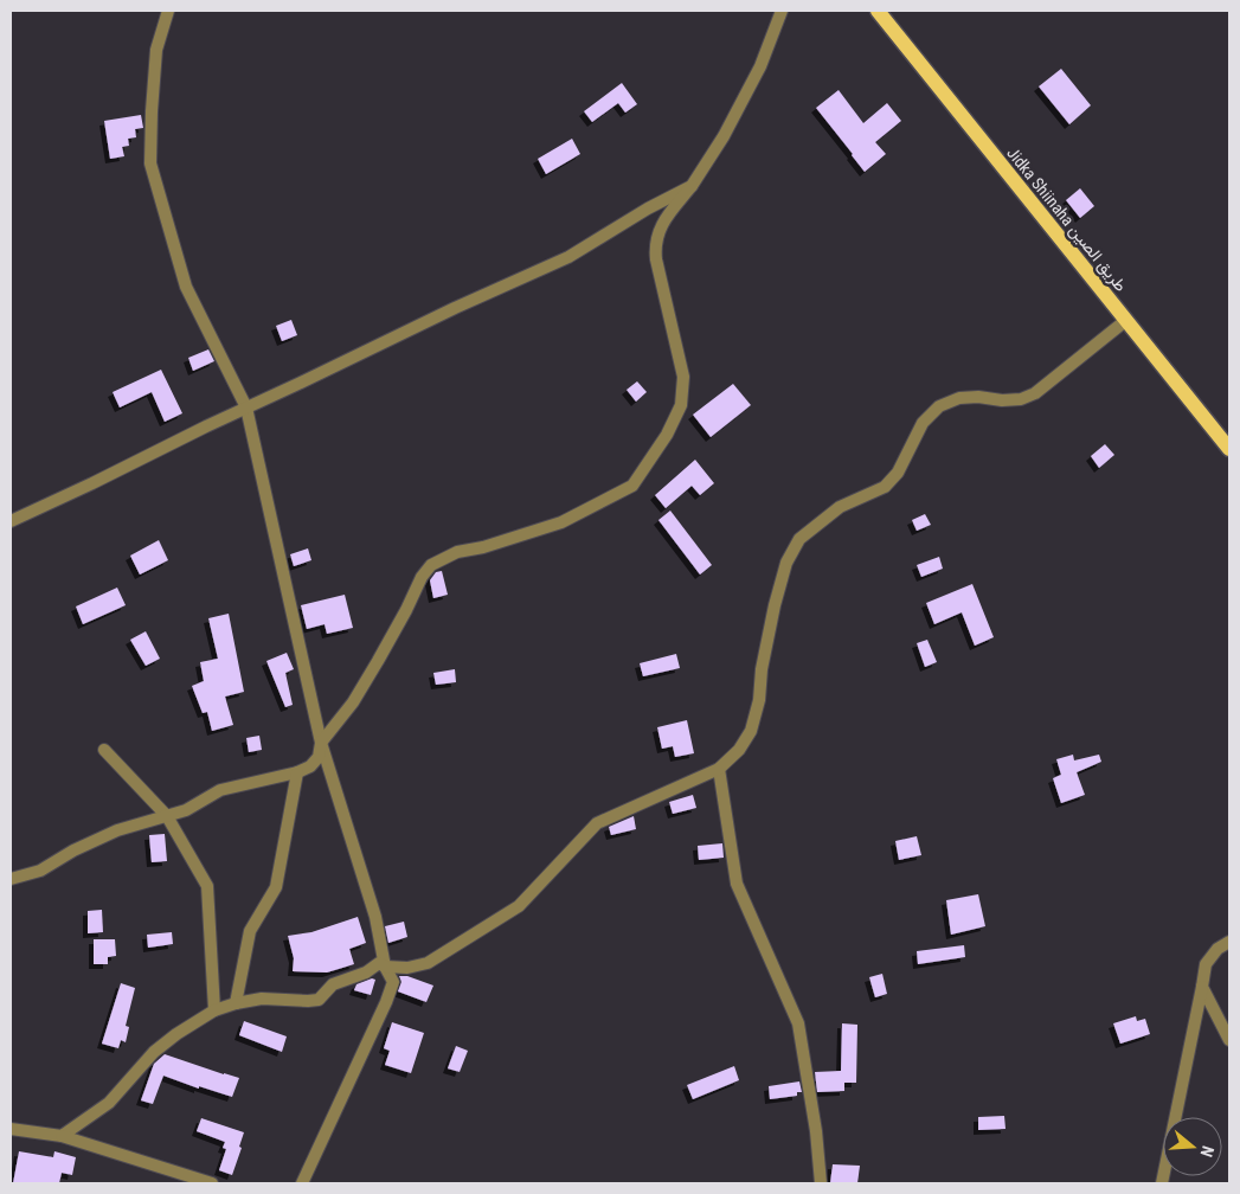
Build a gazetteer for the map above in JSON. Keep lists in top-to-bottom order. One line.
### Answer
{"streets":{"main road":["Jidka Shiinaha طريق الصين"]},"north":"right"}
